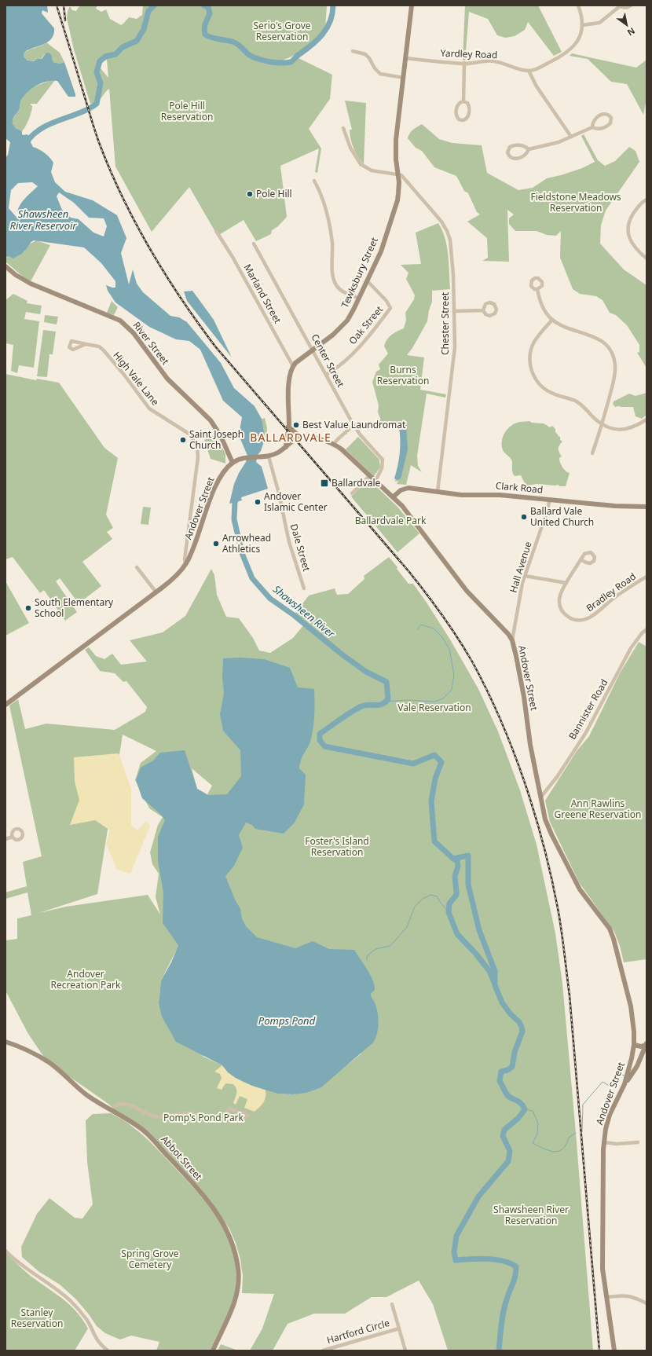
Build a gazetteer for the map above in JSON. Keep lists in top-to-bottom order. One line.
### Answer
{"streets":{"main road":["Tewksbury Street","River Street","Clark Road","Andover Street","Abbot Street"],"street":["Yardley Road","Marland Street","Chester Street","Oak Street","Center Street","High Vale Lane","Dale Street","Hall Avenue","Bradley Road","Bannister Road","Hartford Circle"]},"crossings":[["Yardley Road","Tewksbury Street"],["Tewksbury Street","Marland Street"],["Tewksbury Street","Chester Street"],["Tewksbury Street","Oak Street"],["Tewksbury Street","Center Street"],["Chester Street","Clark Road"],["Oak Street","Center Street"],["River Street","Andover Street"],["Center Street","Andover Street"],["High Vale Lane","Andover Street"],["Clark Road","Andover Street"],["Clark Road","Hall Avenue"],["Andover Street","Hall Avenue"],["Andover Street","Bannister Road"]],"districts":["BALLARDVALE"],"water":["Shawsheen River Reservoir","Shawsheen River","Pomps Pond"],"parks":["Serio's Grove Reservation","Pole Hill Reservation","Fieldstone Meadows Reservation","Burns Reservation","Ballardvale Park","Vale Reservation","Ann Rawlins Greene Reservation","Foster's Island Reservation","Andover Recreation Park","Pomp's Pond Park","Shawsheen River Reservation","Spring Grove Cemetery","Stanley Reservation"],"places":{"other":["Pole Hill","Best Value Laundromat","Saint Joseph Church","Andover Islamic Center","Ballard Vale United Church","Arrowhead Athletics","South Elementary School"],"transit":["Ballardvale"]},"north":"bottom right"}
